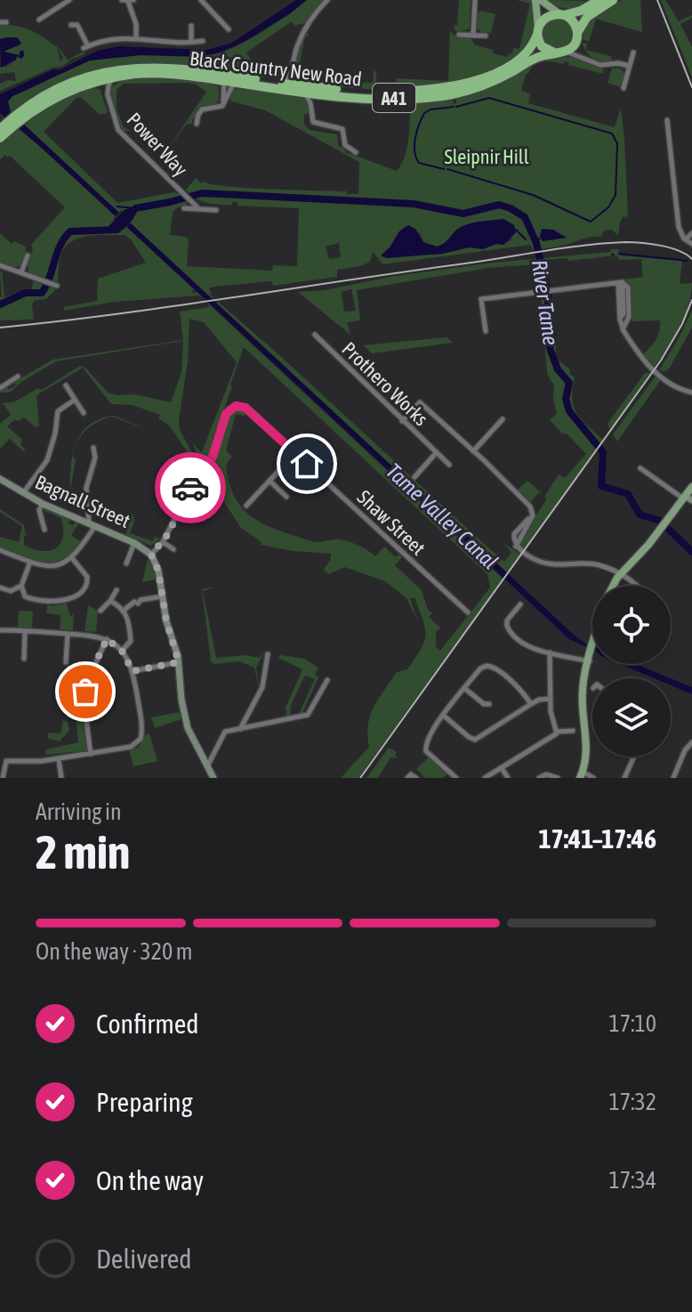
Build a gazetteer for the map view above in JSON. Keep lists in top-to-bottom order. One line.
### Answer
{"streets":{"highway":["Black Country New Road","A41"],"street":["Power Way","Prothero Works","Bagnall Street","Shaw Street"]},"crossings":[["Black Country New Road","A41"],["Bagnall Street","Shaw Street"]],"water":["River Tame","Tame Valley Canal"],"parks":["Sleipnir Hill"],"page":{"heading":["2 min","Arriving in","17:41–17:46"],"bar":"On the way · 320 m","list":[["Confirmed","17:10"],["Preparing","17:32"],["On the way","17:34"],"Delivered"]}}
